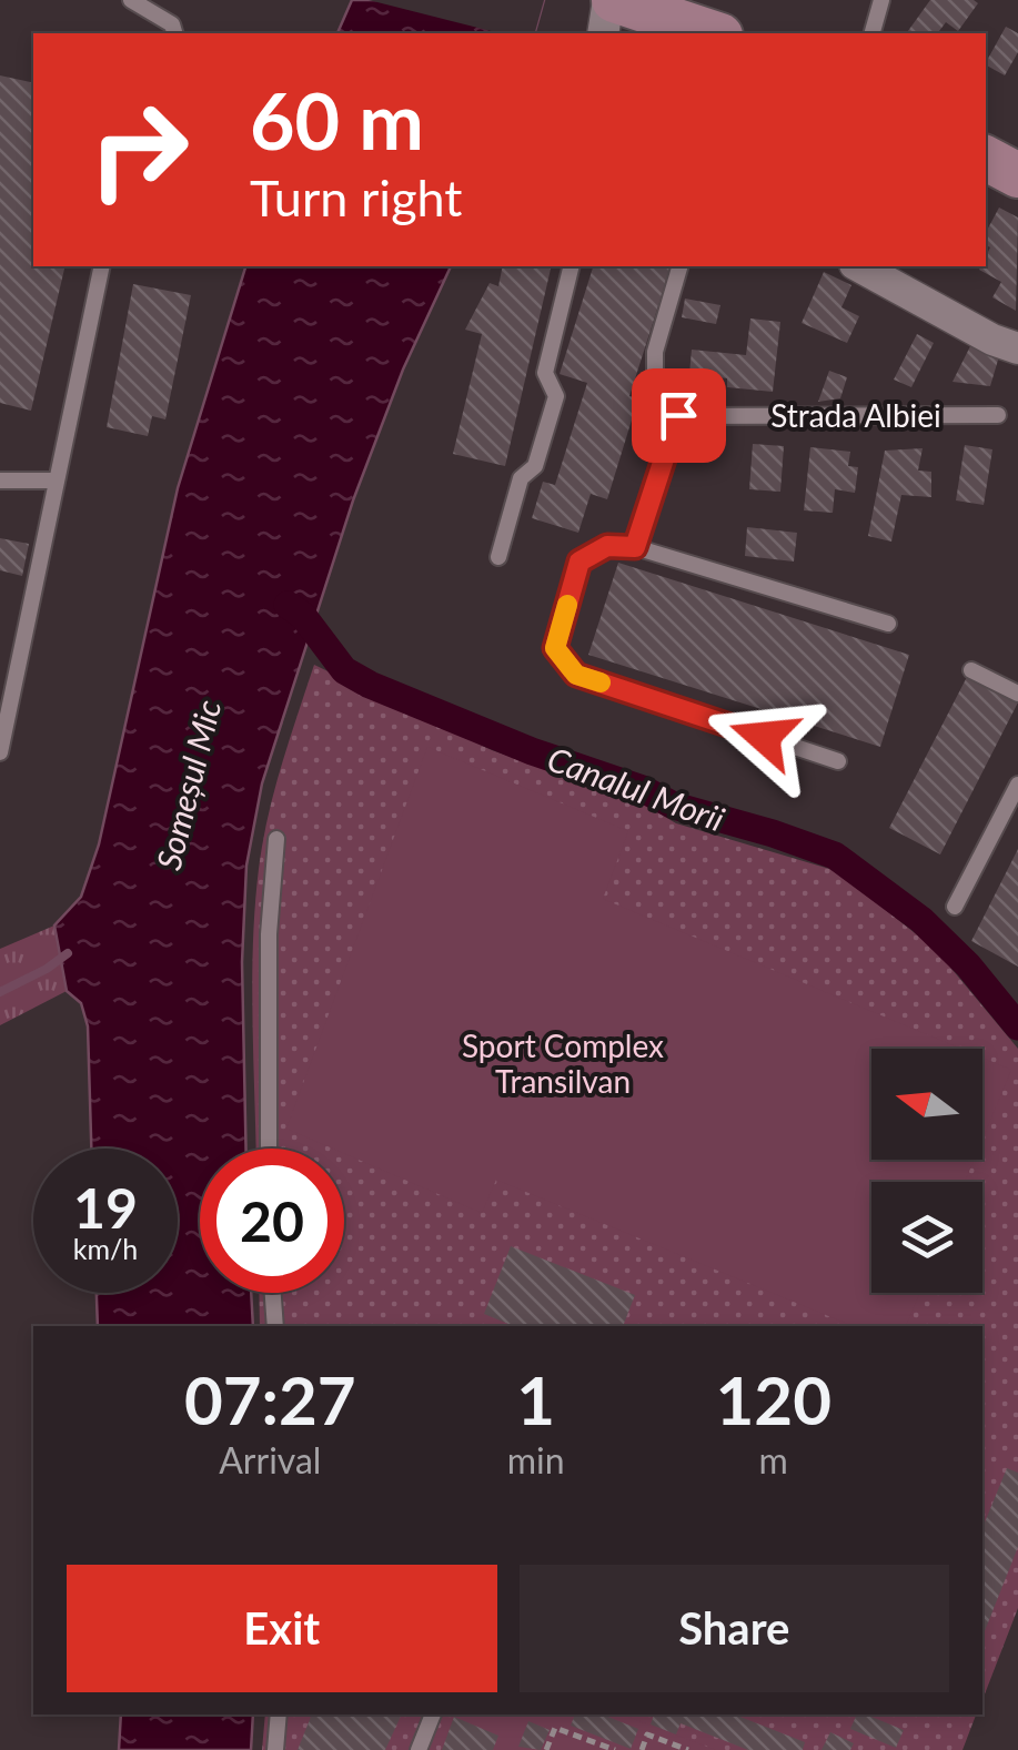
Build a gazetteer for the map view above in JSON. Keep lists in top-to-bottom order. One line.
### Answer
{"streets":{"lane":["Strada Albiei"]},"water":["Someșul Mic","Canalul Morii"],"parks":["Sport Complex Transilvan"],"north":"left","page":{"turn":["60 m","Turn right"],"speed":"19 km/h","limit":"20","eta":["07:27","Arrival","1","min","120","m"],"buttons":["Exit","Share"]}}
